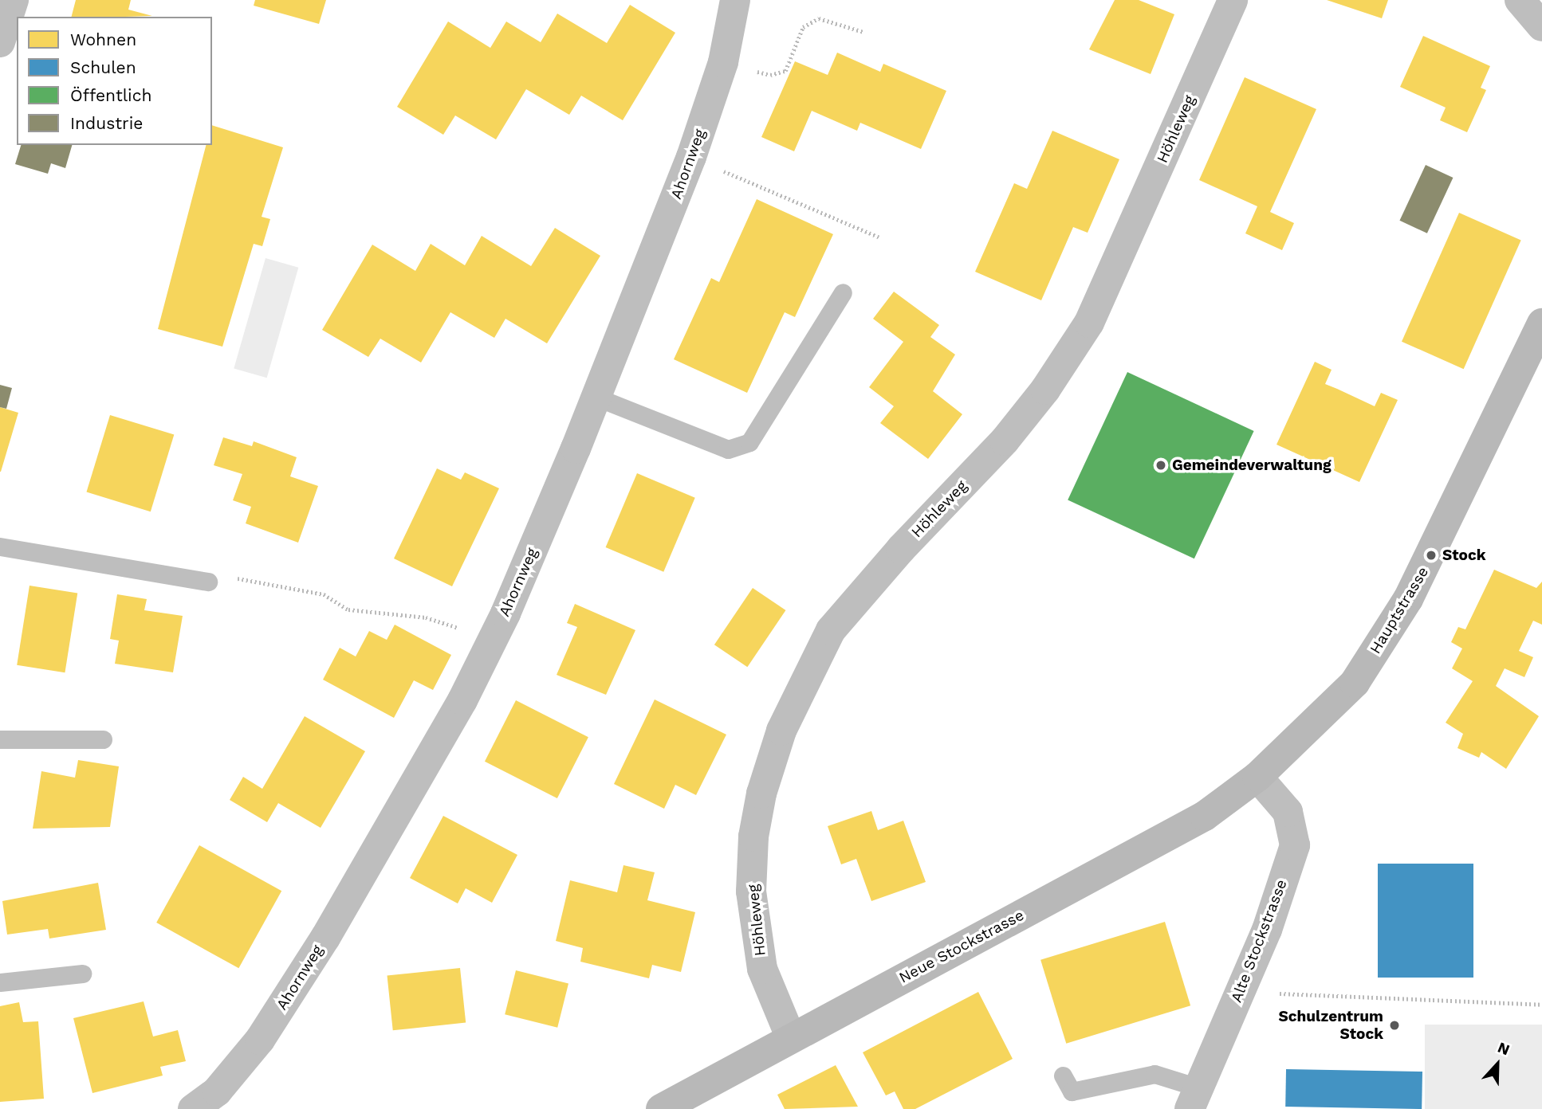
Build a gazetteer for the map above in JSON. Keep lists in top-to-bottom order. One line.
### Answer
{"streets":{"street":["Höhleweg","Ahornweg","Hauptstrasse","Alte Stockstrasse","Neue Stockstrasse"]},"crossings":[["Höhleweg","Neue Stockstrasse"],["Hauptstrasse","Alte Stockstrasse"],["Hauptstrasse","Neue Stockstrasse"],["Alte Stockstrasse","Neue Stockstrasse"]],"places":["Gemeindeverwaltung","Stock","Schulzentrum Stock"],"legend":["Wohnen","Schulen","Öffentlich","Industrie"],"north":"top"}
